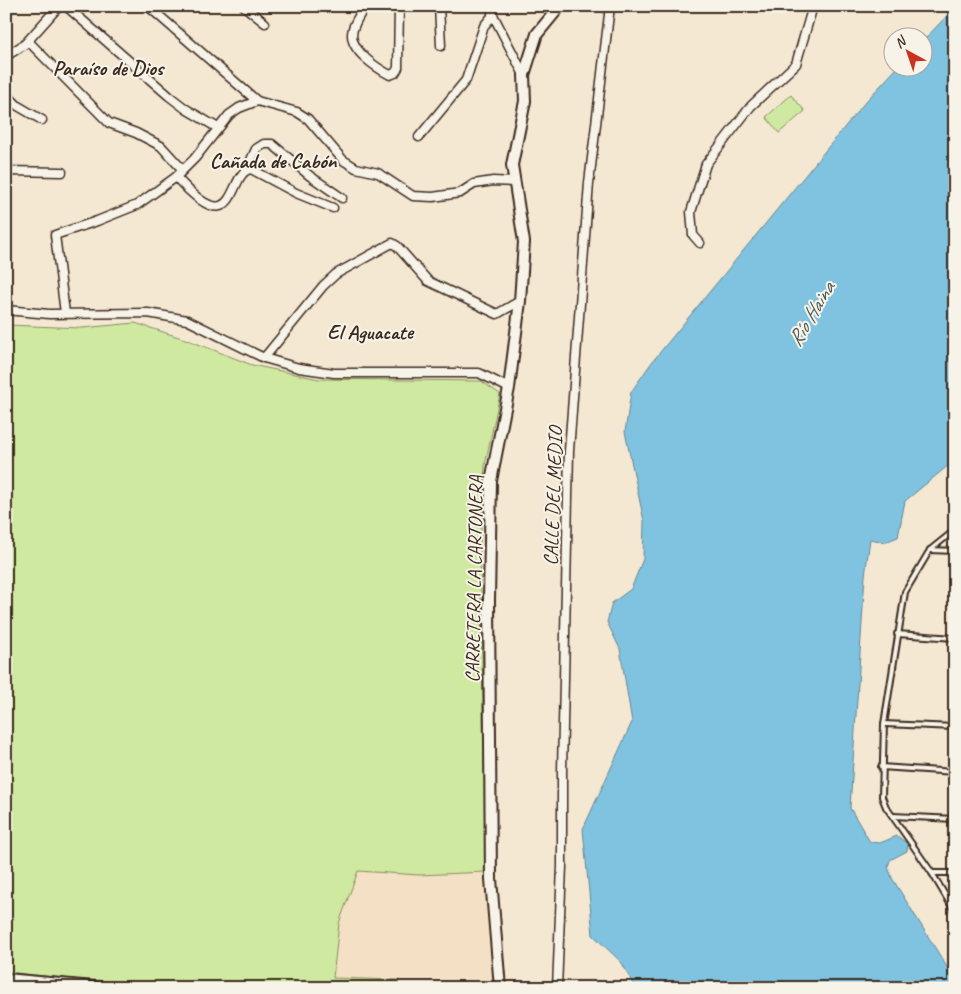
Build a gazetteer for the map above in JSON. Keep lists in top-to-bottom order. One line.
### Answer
{"streets":{"street":["CALLE DEL MEDIO","CARRETERA LA CARTONERA"]},"districts":["Paraíso de Dios","Cañada de Cabón","El Aguacate"],"water":["Río Haina"],"north":"top left"}
